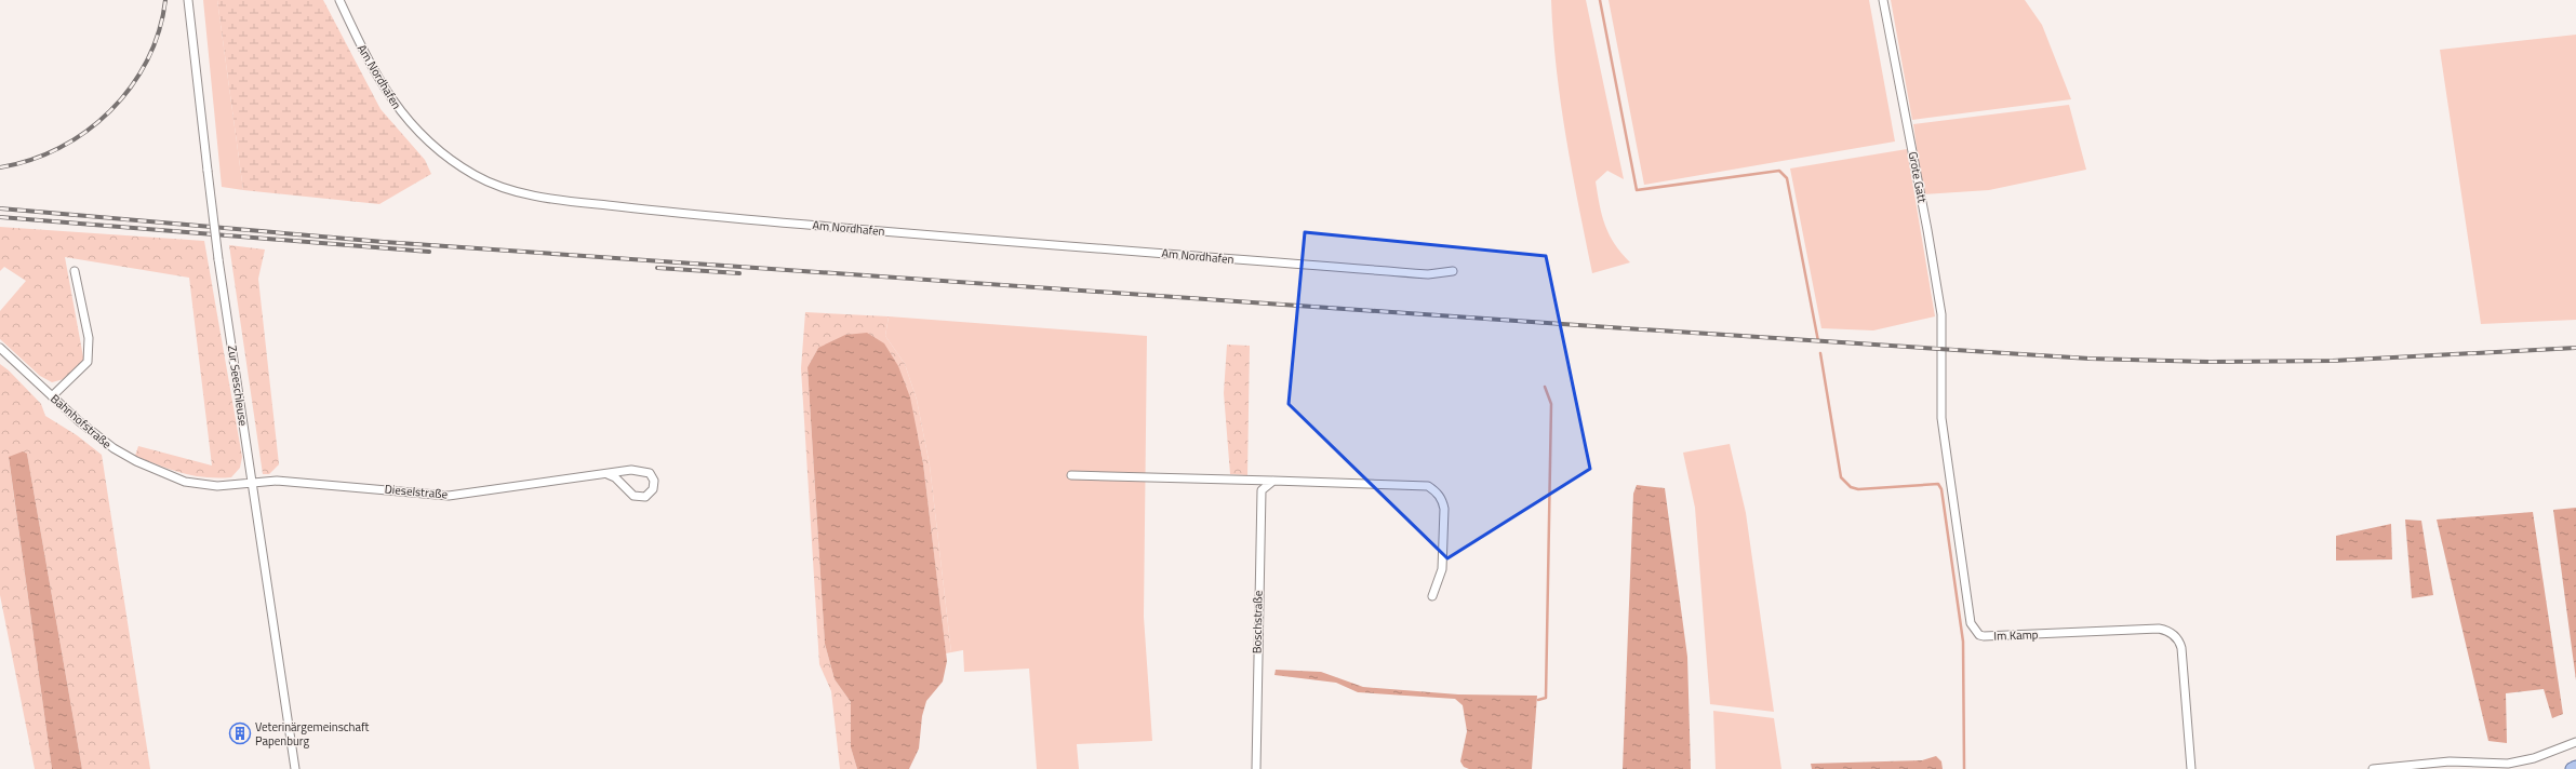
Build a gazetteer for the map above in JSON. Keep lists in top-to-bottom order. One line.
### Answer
{"streets":{"street":["Am Nordhafen","Grote Gatt","Zur Seeschleuse","Bahnhofstraße","Dieselstraße","Boschstraße","Im Kamp"]},"crossings":[["Grote Gatt","Im Kamp"],["Zur Seeschleuse","Bahnhofstraße"],["Zur Seeschleuse","Dieselstraße"],["Bahnhofstraße","Dieselstraße"]],"places":{"building":["Veterinärgemeinschaft Papenburg"]}}
